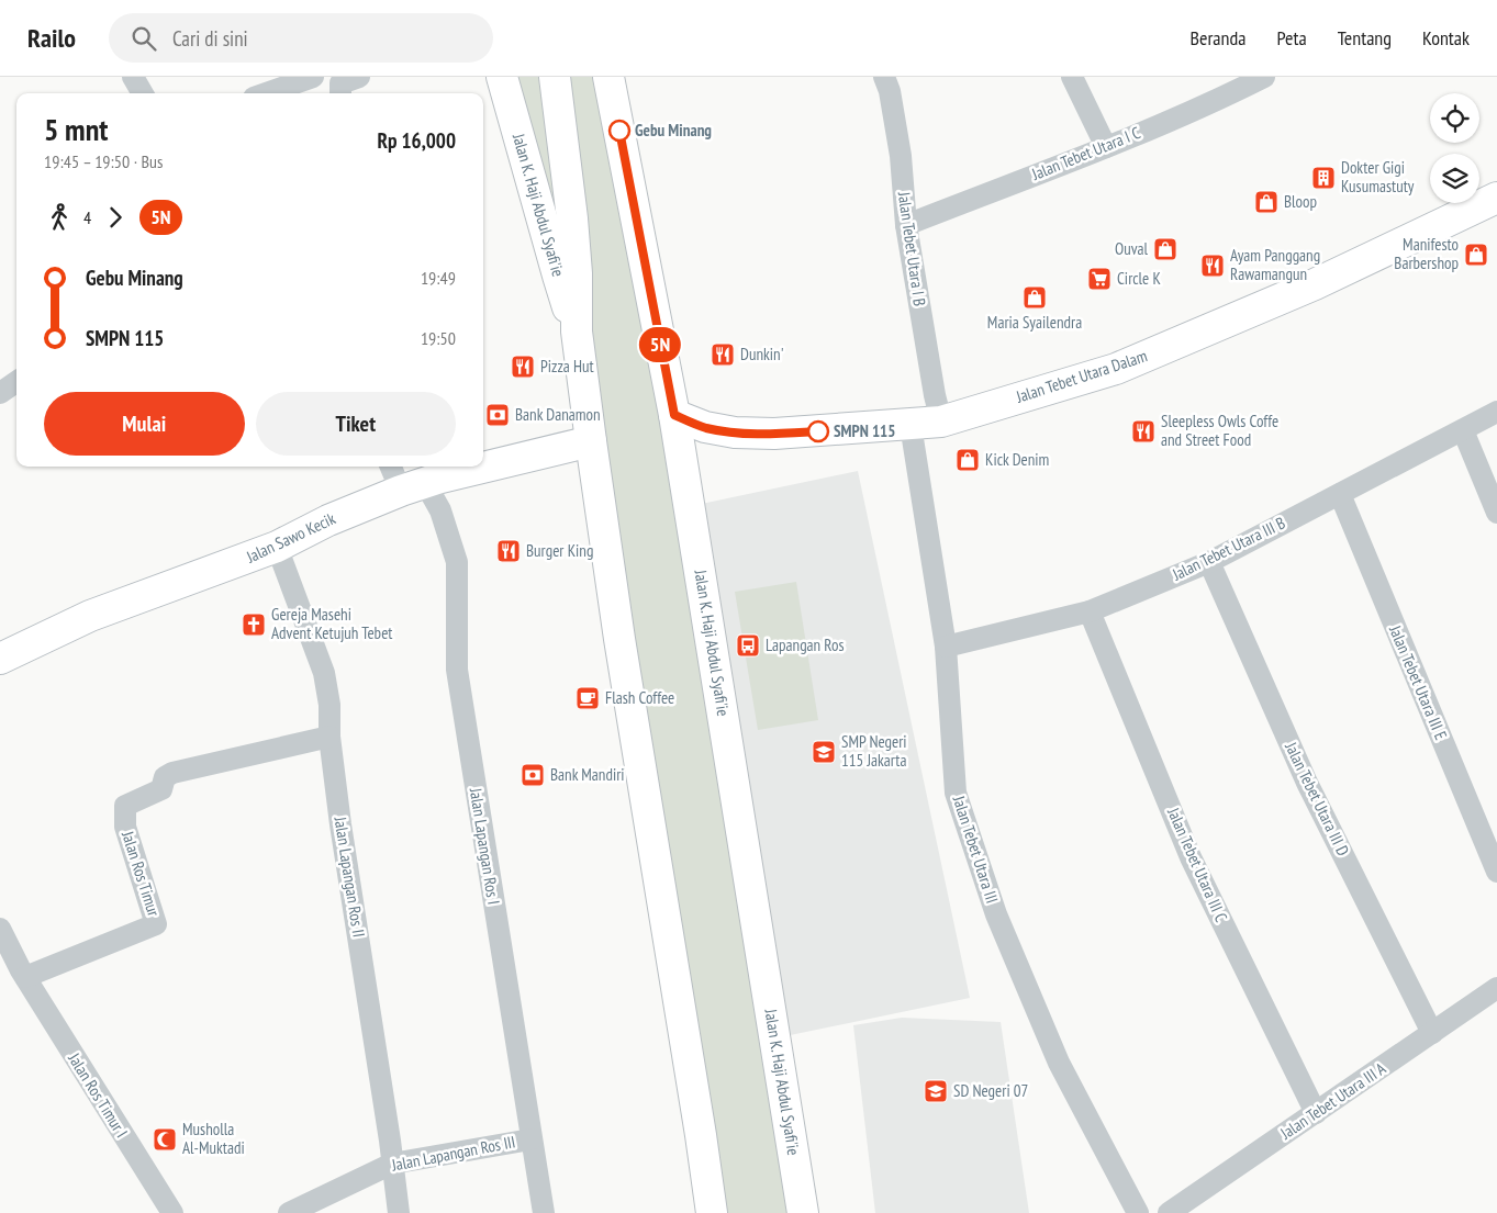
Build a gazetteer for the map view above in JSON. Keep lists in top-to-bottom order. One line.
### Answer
{"streets":{"main road":["Jalan K. Haji Abdul Syafi'ie","Jalan Tebet Utara Dalam","Jalan Sawo Kecik"],"street":["Jalan Tebet Utara I C","Jalan Tebet Utara I B","Jalan Tebet Utara III B","Jalan Tebet Utara III E","Jalan Tebet Utara III D","Jalan Lapangan Ros I","Jalan Tebet Utara III","Jalan Tebet Utara III C","Jalan Ros Timur","Jalan Lapangan Ros II","Jalan Ros Timur I","Jalan Tebet Utara III A","Jalan Lapangan Ros III"]},"crossings":[["Jalan Tebet Utara I C","Jalan Tebet Utara I B"],["Jalan K. Haji Abdul Syafi'ie","Jalan Tebet Utara Dalam"],["Jalan K. Haji Abdul Syafi'ie","Jalan Sawo Kecik"],["Jalan Tebet Utara I B","Jalan Tebet Utara Dalam"],["Jalan Tebet Utara Dalam","Jalan Tebet Utara III"],["Jalan Sawo Kecik","Jalan Lapangan Ros I"],["Jalan Sawo Kecik","Jalan Lapangan Ros II"],["Jalan Tebet Utara III B","Jalan Tebet Utara III E"],["Jalan Tebet Utara III B","Jalan Tebet Utara III D"],["Jalan Tebet Utara III B","Jalan Tebet Utara III"],["Jalan Tebet Utara III B","Jalan Tebet Utara III C"],["Jalan Tebet Utara III D","Jalan Tebet Utara III A"],["Jalan Lapangan Ros I","Jalan Lapangan Ros III"],["Jalan Tebet Utara III C","Jalan Tebet Utara III A"],["Jalan Ros Timur","Jalan Lapangan Ros II"],["Jalan Ros Timur","Jalan Ros Timur I"],["Jalan Lapangan Ros II","Jalan Lapangan Ros III"]],"places":{"other":["Gebu Minang","SMPN 115"],"building":["Dokter Gigi Kusumastuty"],"shop":["Bloop","Ouval","Manifesto Barbershop","Maria Syailendra","Kick Denim"],"restaurant":["Ayam Panggang Rawamangun","Dunkin'","Pizza Hut","Sleepless Owls Coffe and Street Food","Burger King"],"supermarket":["Circle K"],"bank":["Bank Danamon","Bank Mandiri"],"church":["Gereja Masehi Advent Ketujuh Tebet"],"bus stop":["Lapangan Ros"],"cafe":["Flash Coffee"],"school or university":["SMP Negeri 115 Jakarta","SD Negeri 07"],"mosque":["Musholla Al-Muktadi"]},"lines":["bus line 5N"],"page":{"header":"Railo","search":"Cari di sini","nav":["Beranda","Peta","Tentang","Kontak"],"on_map":"5N","heading":["5 mnt","19:45 – 19:50 · Bus","Rp 16,000"],"legs":["4","5N"],"list":[{"name":"Gebu Minang","value":"19:49"},{"name":"SMPN 115","value":"19:50"}],"buttons":["Mulai","Tiket"]}}
